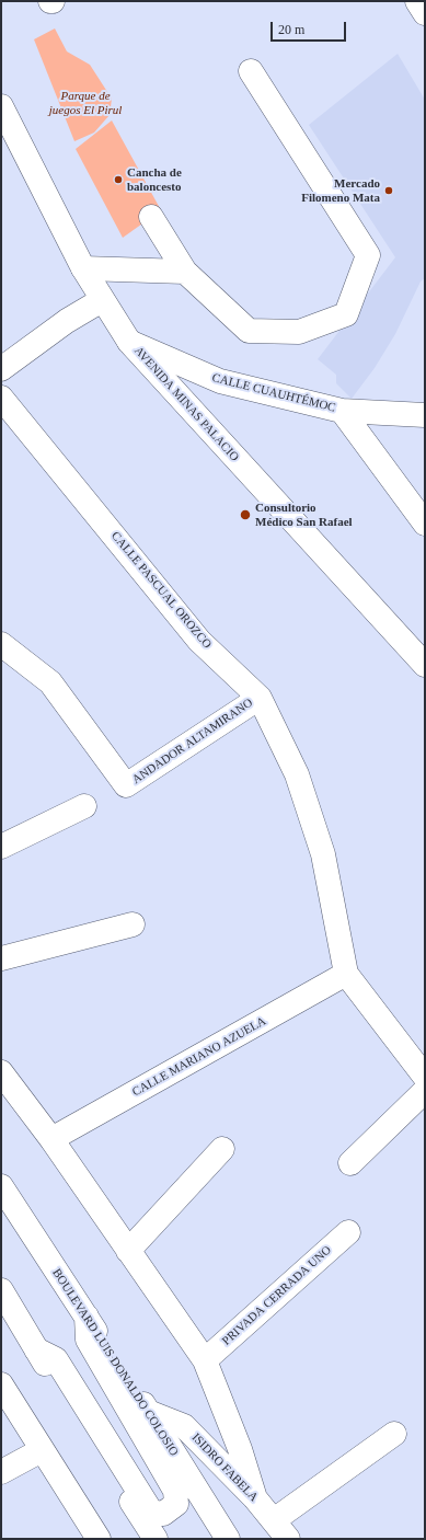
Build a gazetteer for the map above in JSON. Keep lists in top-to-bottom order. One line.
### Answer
{"streets":{"main road":["CALLE CUAUHTÉMOC","AVENIDA MINAS PALACIO","CALLE PASCUAL OROZCO","ANDADOR ALTAMIRANO","CALLE MARIANO AZUELA","PRIVADA CERRADA UNO","BOULEVARD LUIS DONALDO COLOSIO","ISIDRO FABELA"]},"crossings":[["CALLE CUAUHTÉMOC","AVENIDA MINAS PALACIO"],["CALLE PASCUAL OROZCO","ANDADOR ALTAMIRANO"],["CALLE PASCUAL OROZCO","CALLE MARIANO AZUELA"],["BOULEVARD LUIS DONALDO COLOSIO","ISIDRO FABELA"]],"parks":["Parque de juegos El Pirul"],"places":["Cancha de baloncesto","Mercado Filomeno Mata","Consultorio Médico San Rafael"],"scale_bar":"20 m"}
